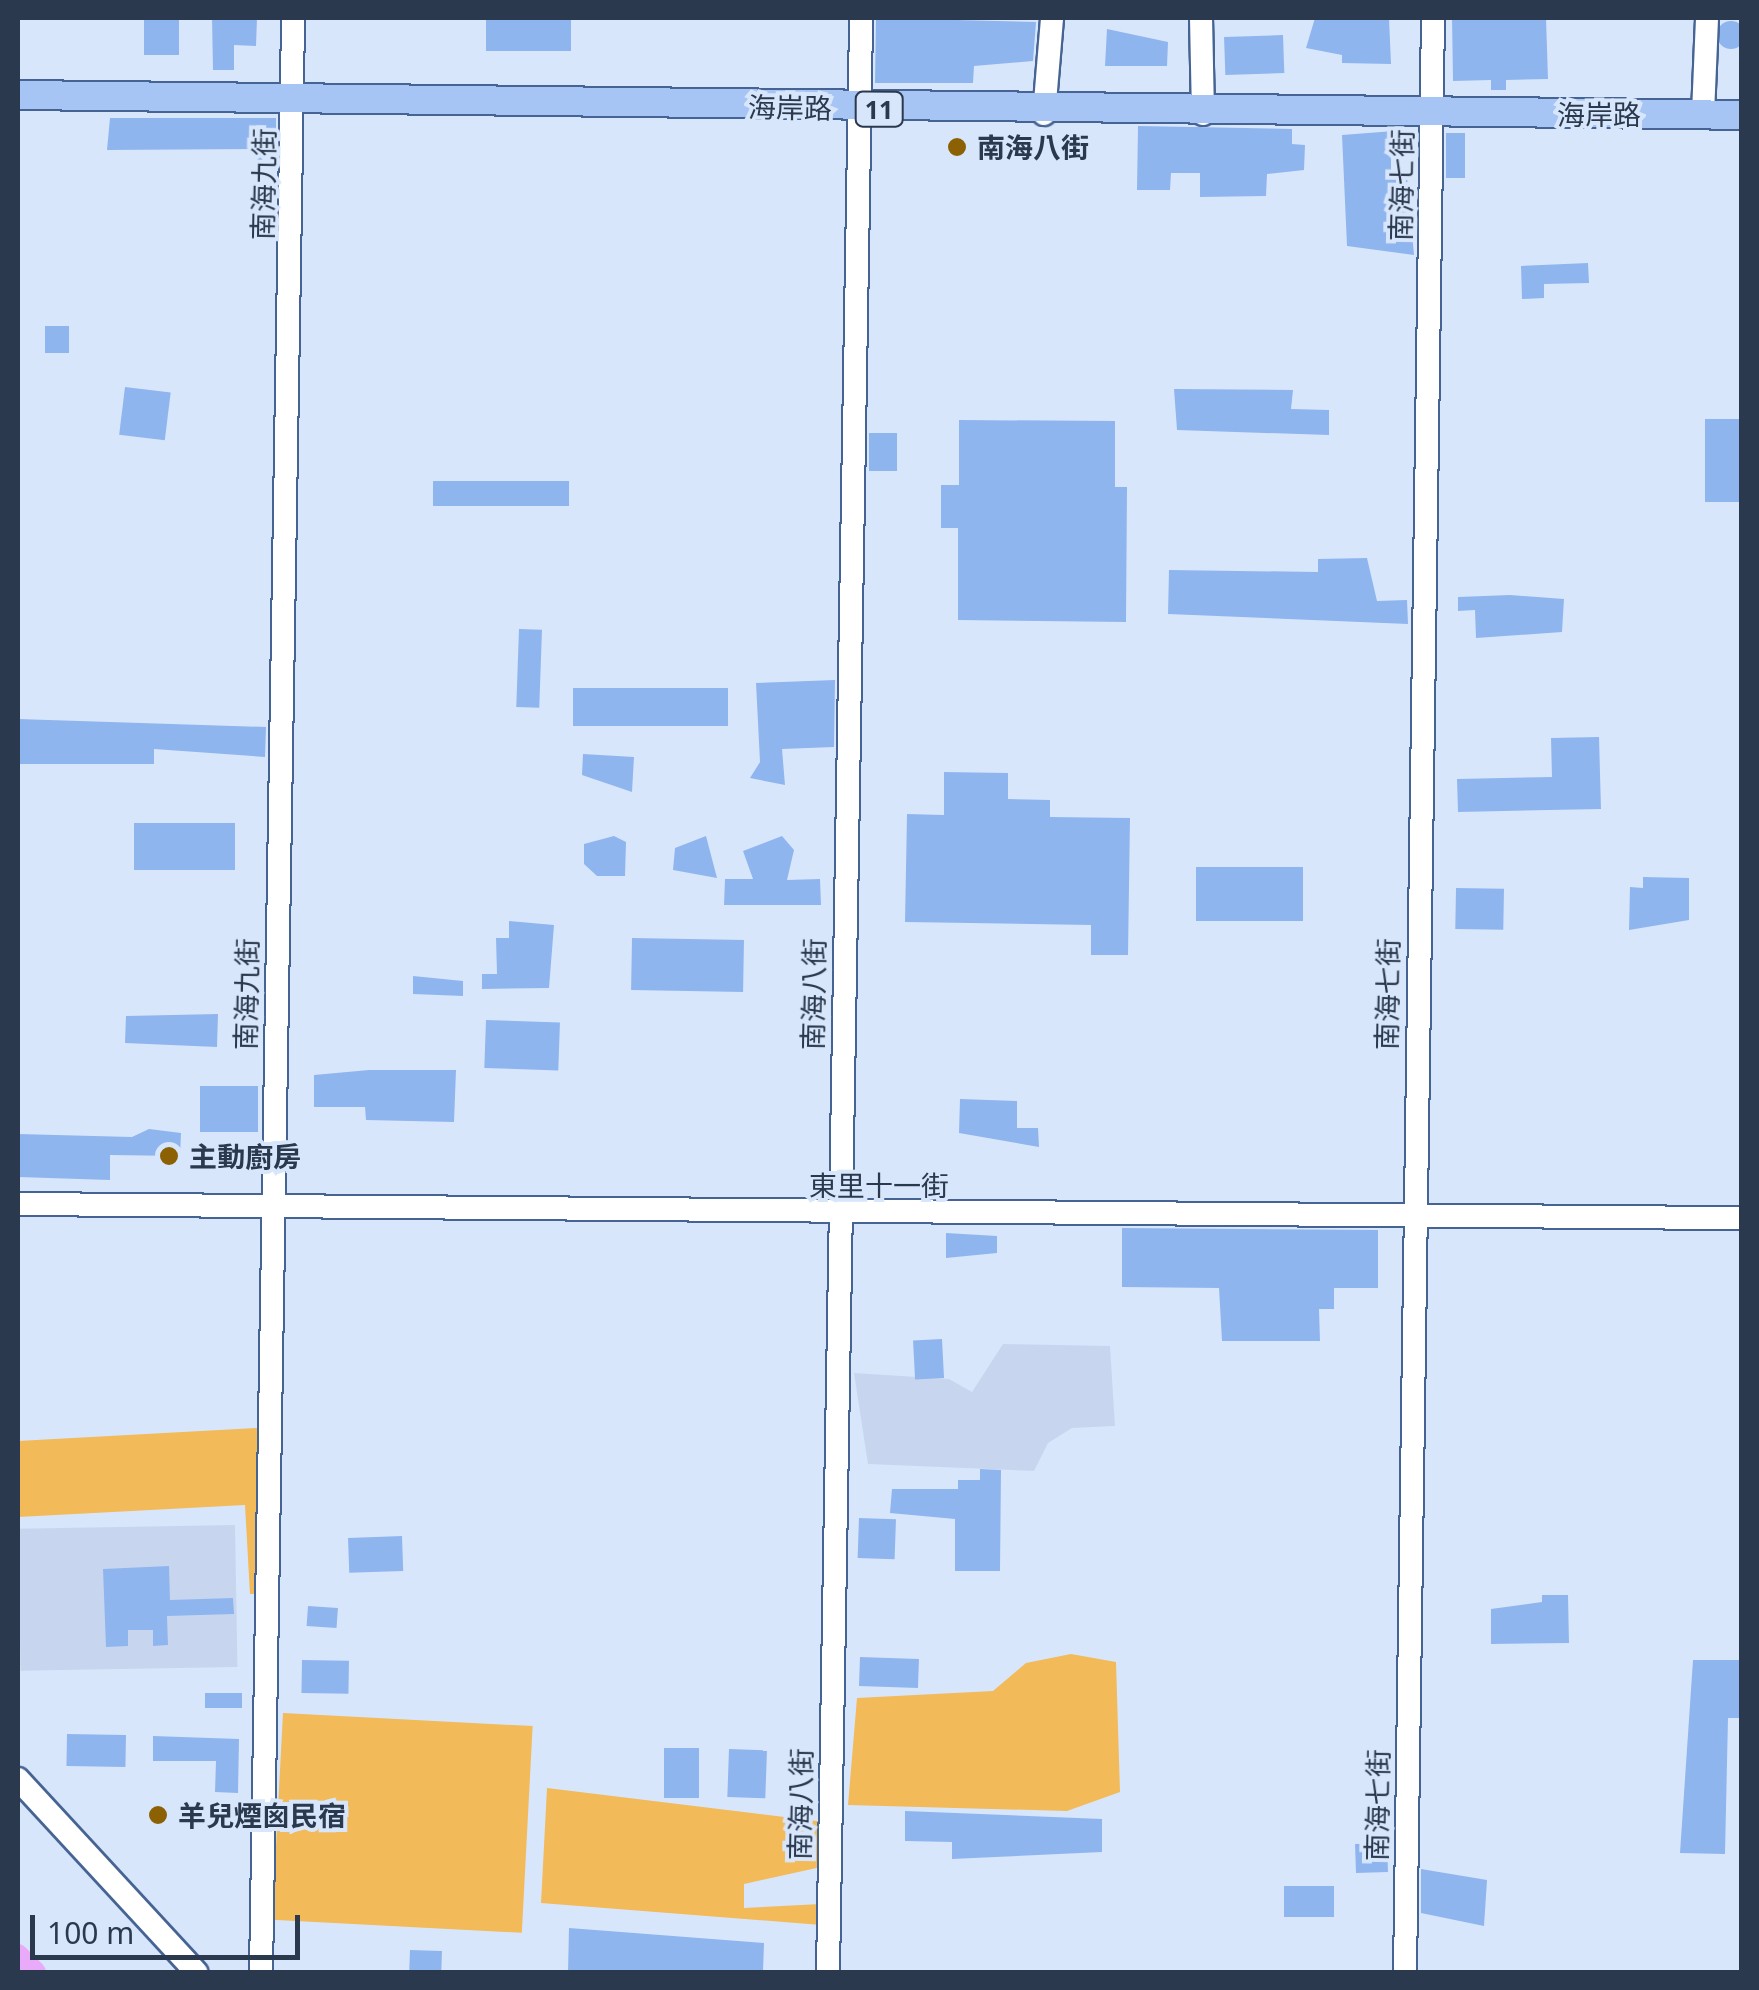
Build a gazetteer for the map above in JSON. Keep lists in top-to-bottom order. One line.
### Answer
{"streets":{"main road":["海岸路","11"],"street":["南海九街","南海七街","南海八街","東里十一街"]},"crossings":[["海岸路","南海九街"],["海岸路","南海七街"],["海岸路","南海八街"],["南海九街","東里十一街"],["南海七街","東里十一街"],["南海八街","東里十一街"]],"places":["南海八街","主動廚房","羊兒煙囪民宿"],"scale_bar":"100 m"}
